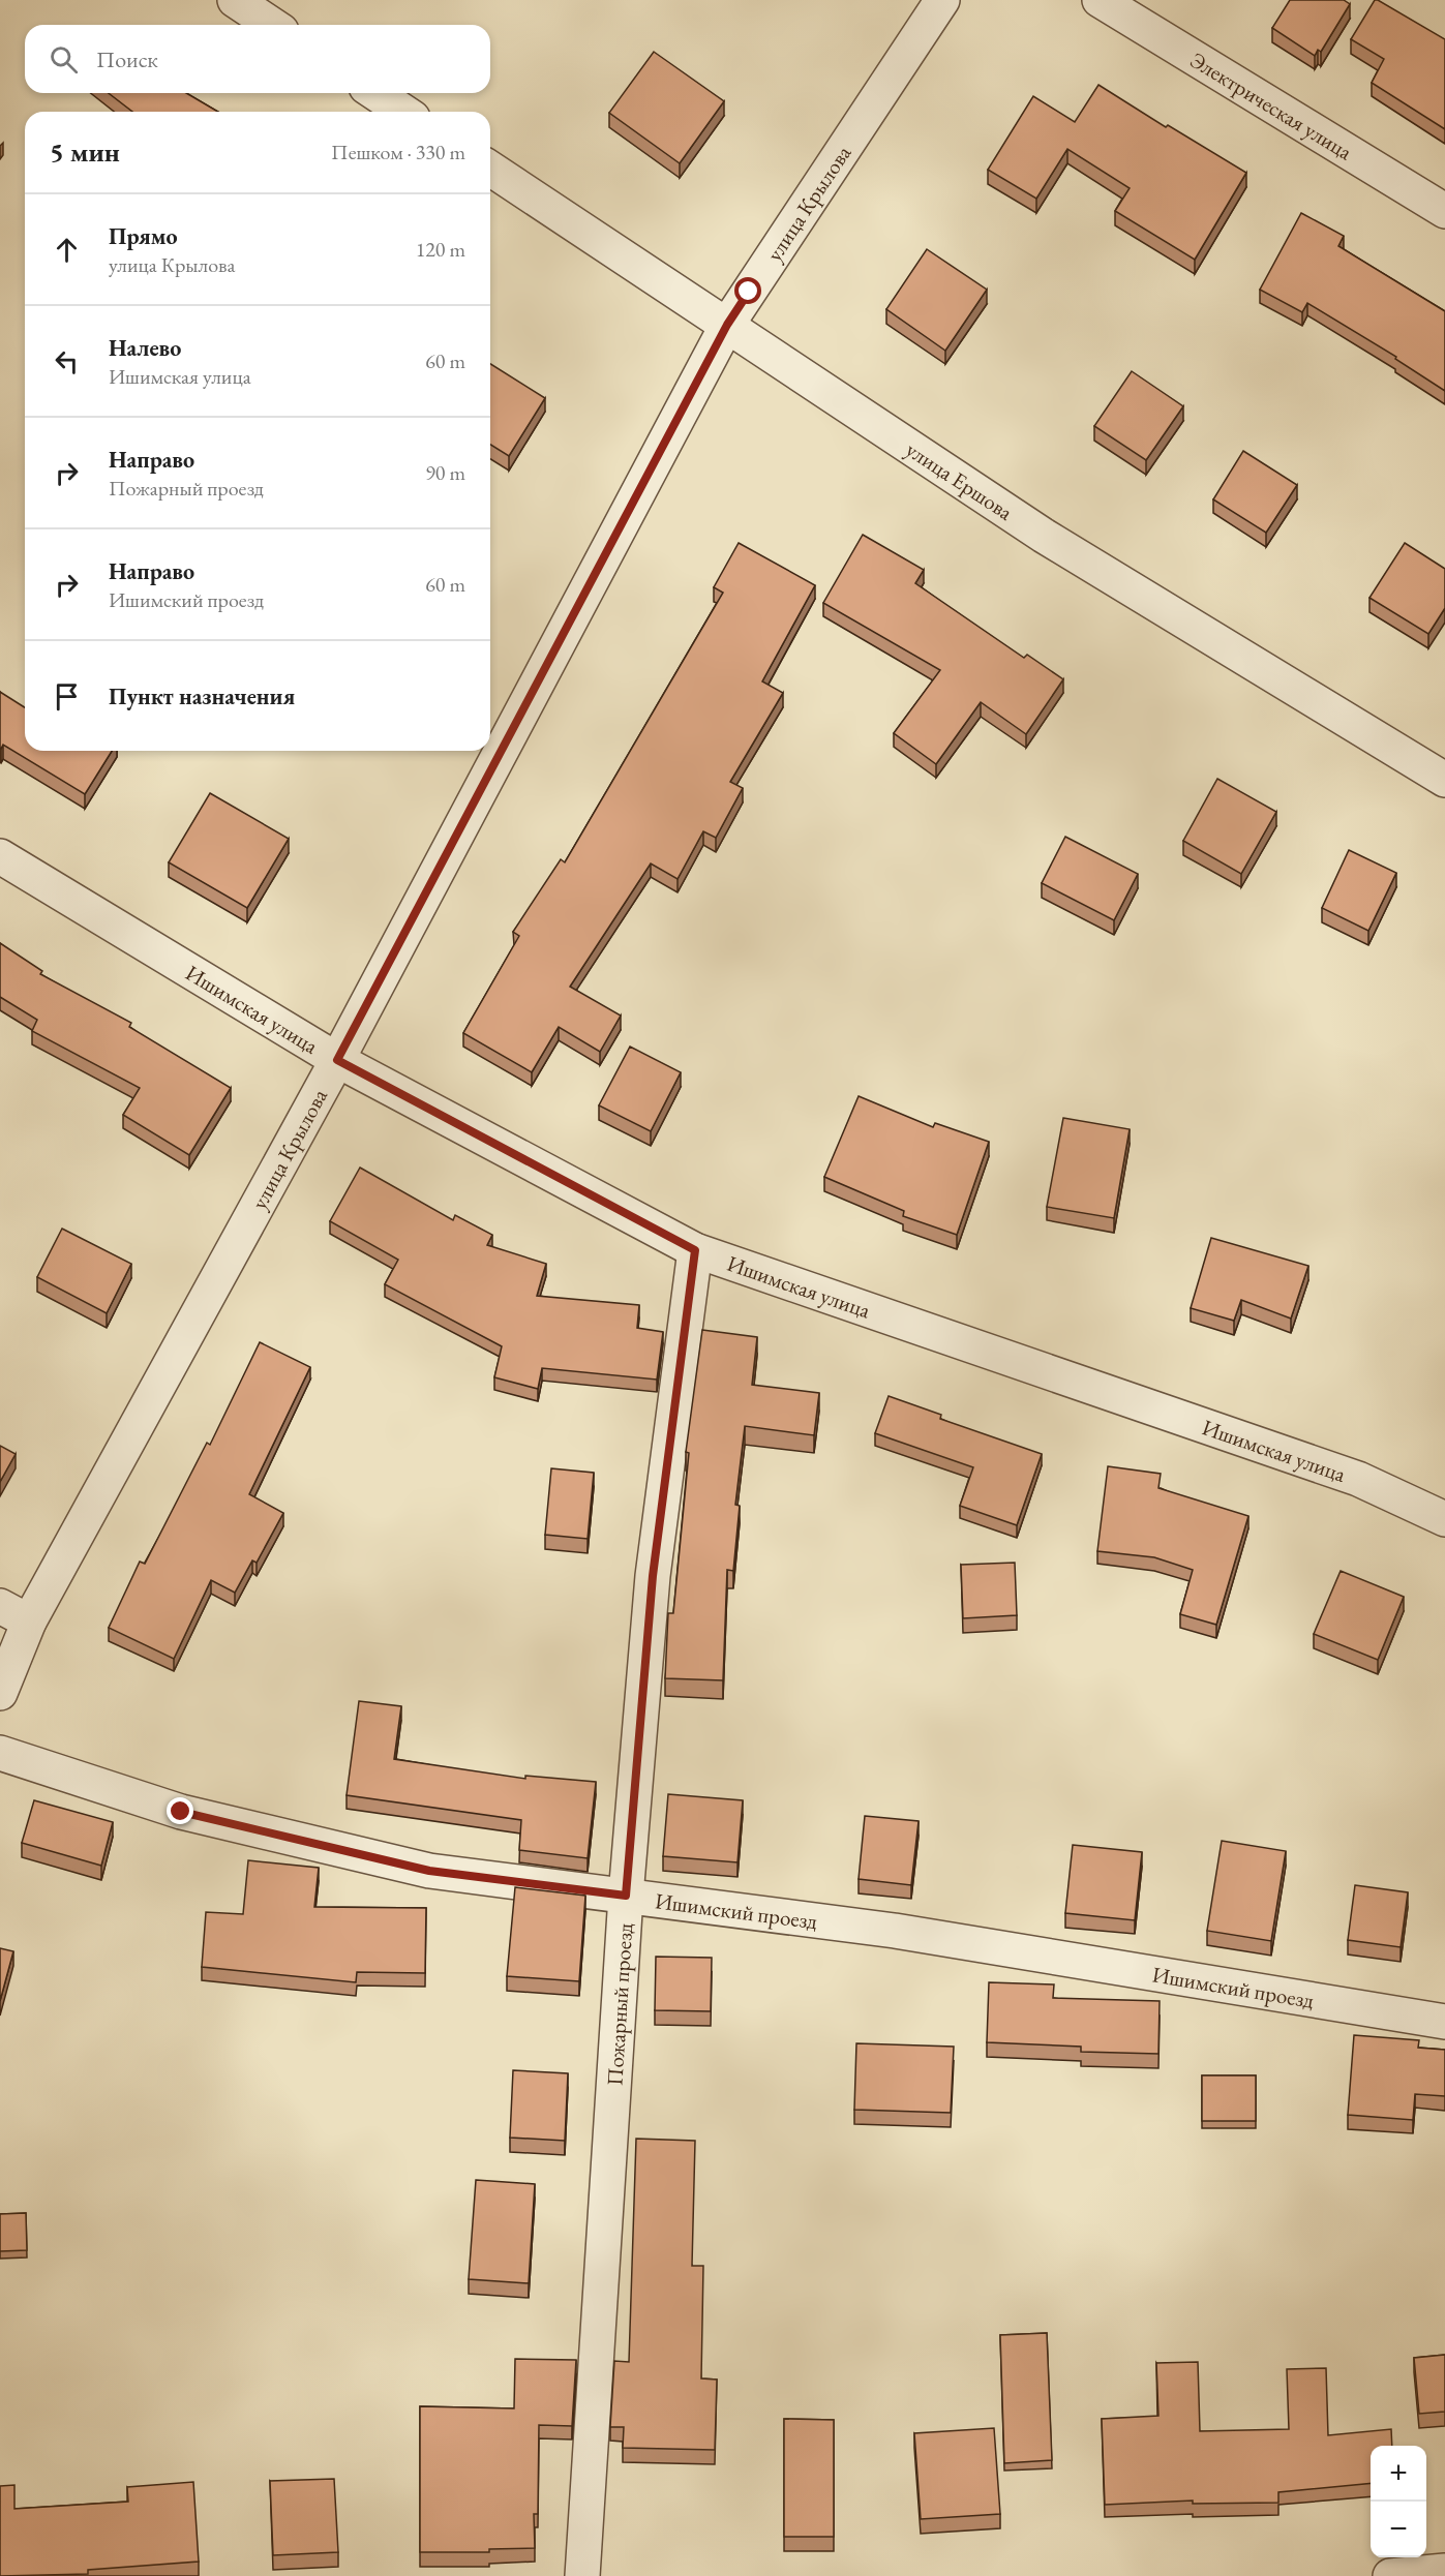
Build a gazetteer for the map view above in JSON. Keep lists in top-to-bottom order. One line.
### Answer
{"streets":{"street":["Электрическая улица","улица Крылова","улица Ершова","Ишимская улица","Ишимский проезд","Пожарный проезд"]},"crossings":[["улица Крылова","улица Ершова"],["улица Крылова","Ишимская улица"],["Ишимская улица","Пожарный проезд"],["Ишимский проезд","Пожарный проезд"]],"page":{"search":"Поиск","heading":["5 мин","Пешком · 330 m"],"list":[["Прямо","улица Крылова","120 m"],["Налево","Ишимская улица","60 m"],["Направо","Пожарный проезд","90 m"],["Направо","Ишимский проезд","60 m"],"Пункт назначения"],"map_buttons":["+","−"]}}
